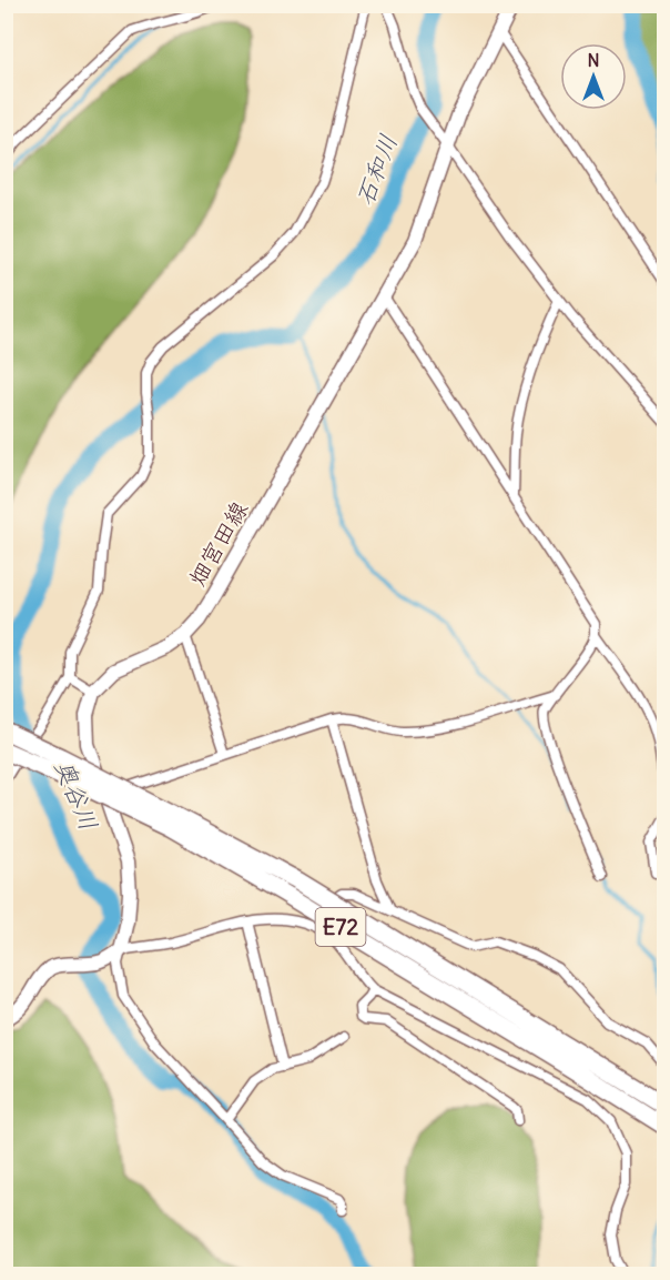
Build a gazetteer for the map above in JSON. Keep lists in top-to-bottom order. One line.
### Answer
{"streets":{"highway":["E72"],"main road":["畑宮田線"]},"water":["石和川","奥谷川"],"north":"top"}
